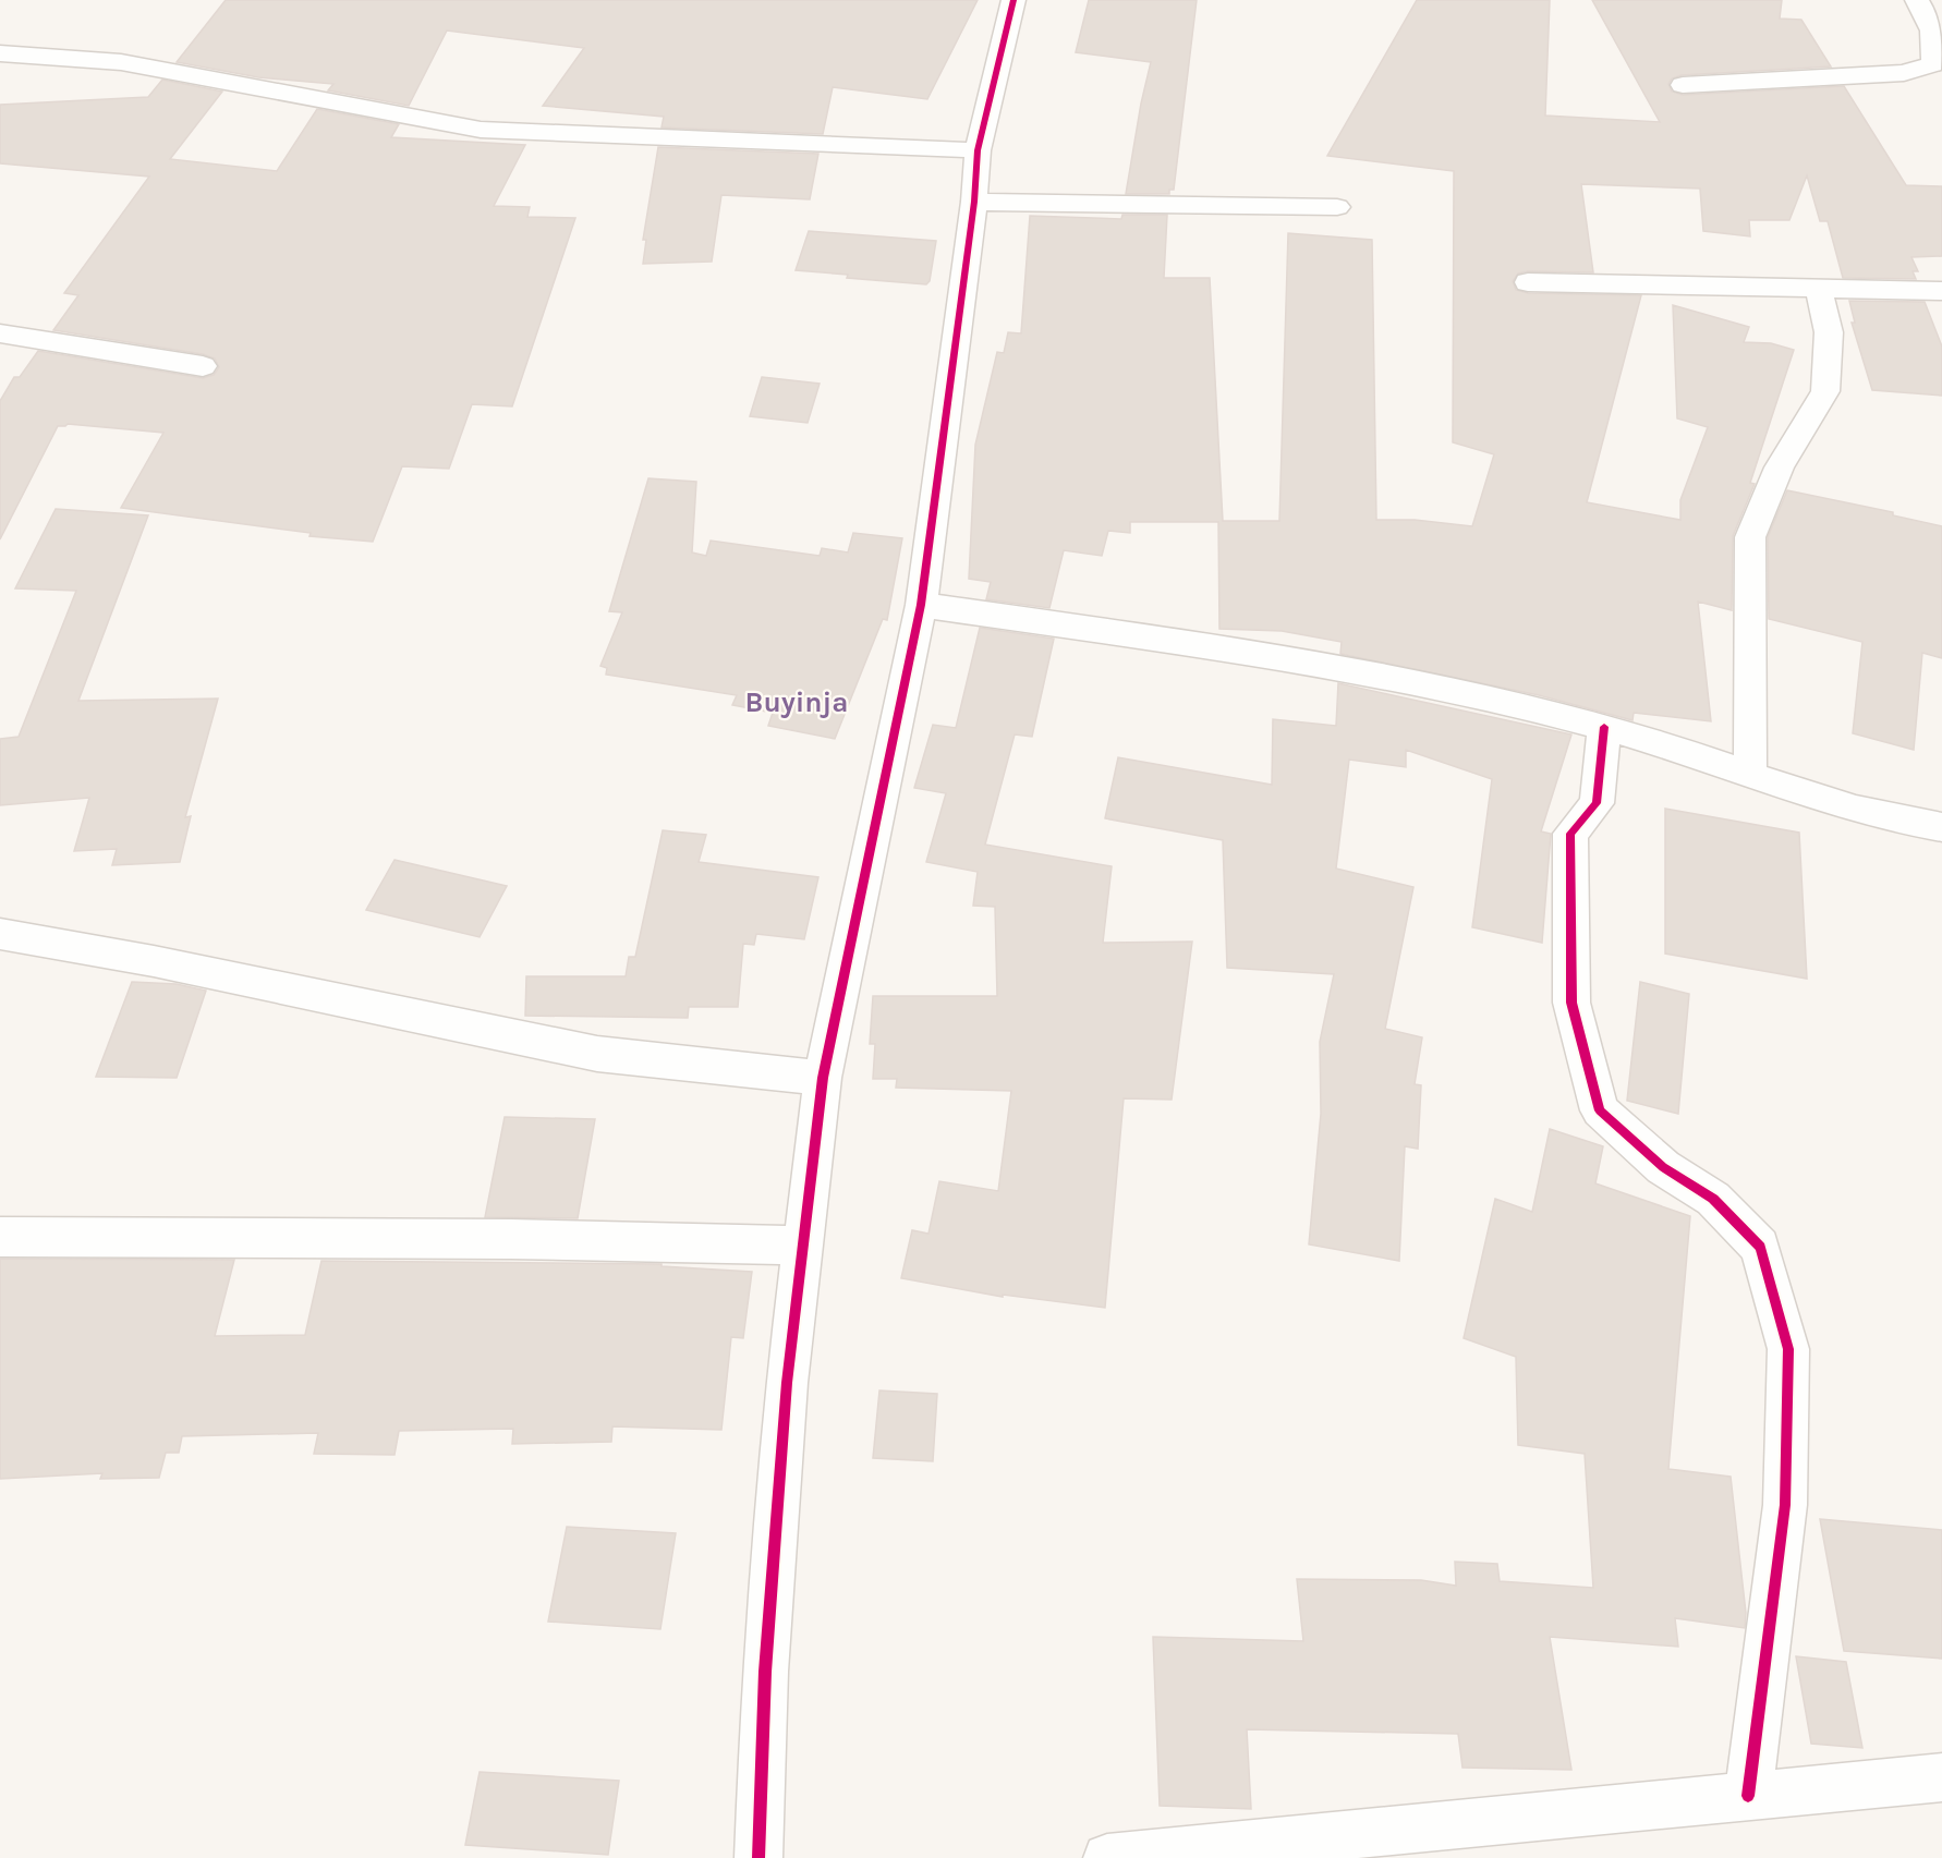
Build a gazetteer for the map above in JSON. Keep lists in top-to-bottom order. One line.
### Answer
{"districts":["Buyinja"]}
